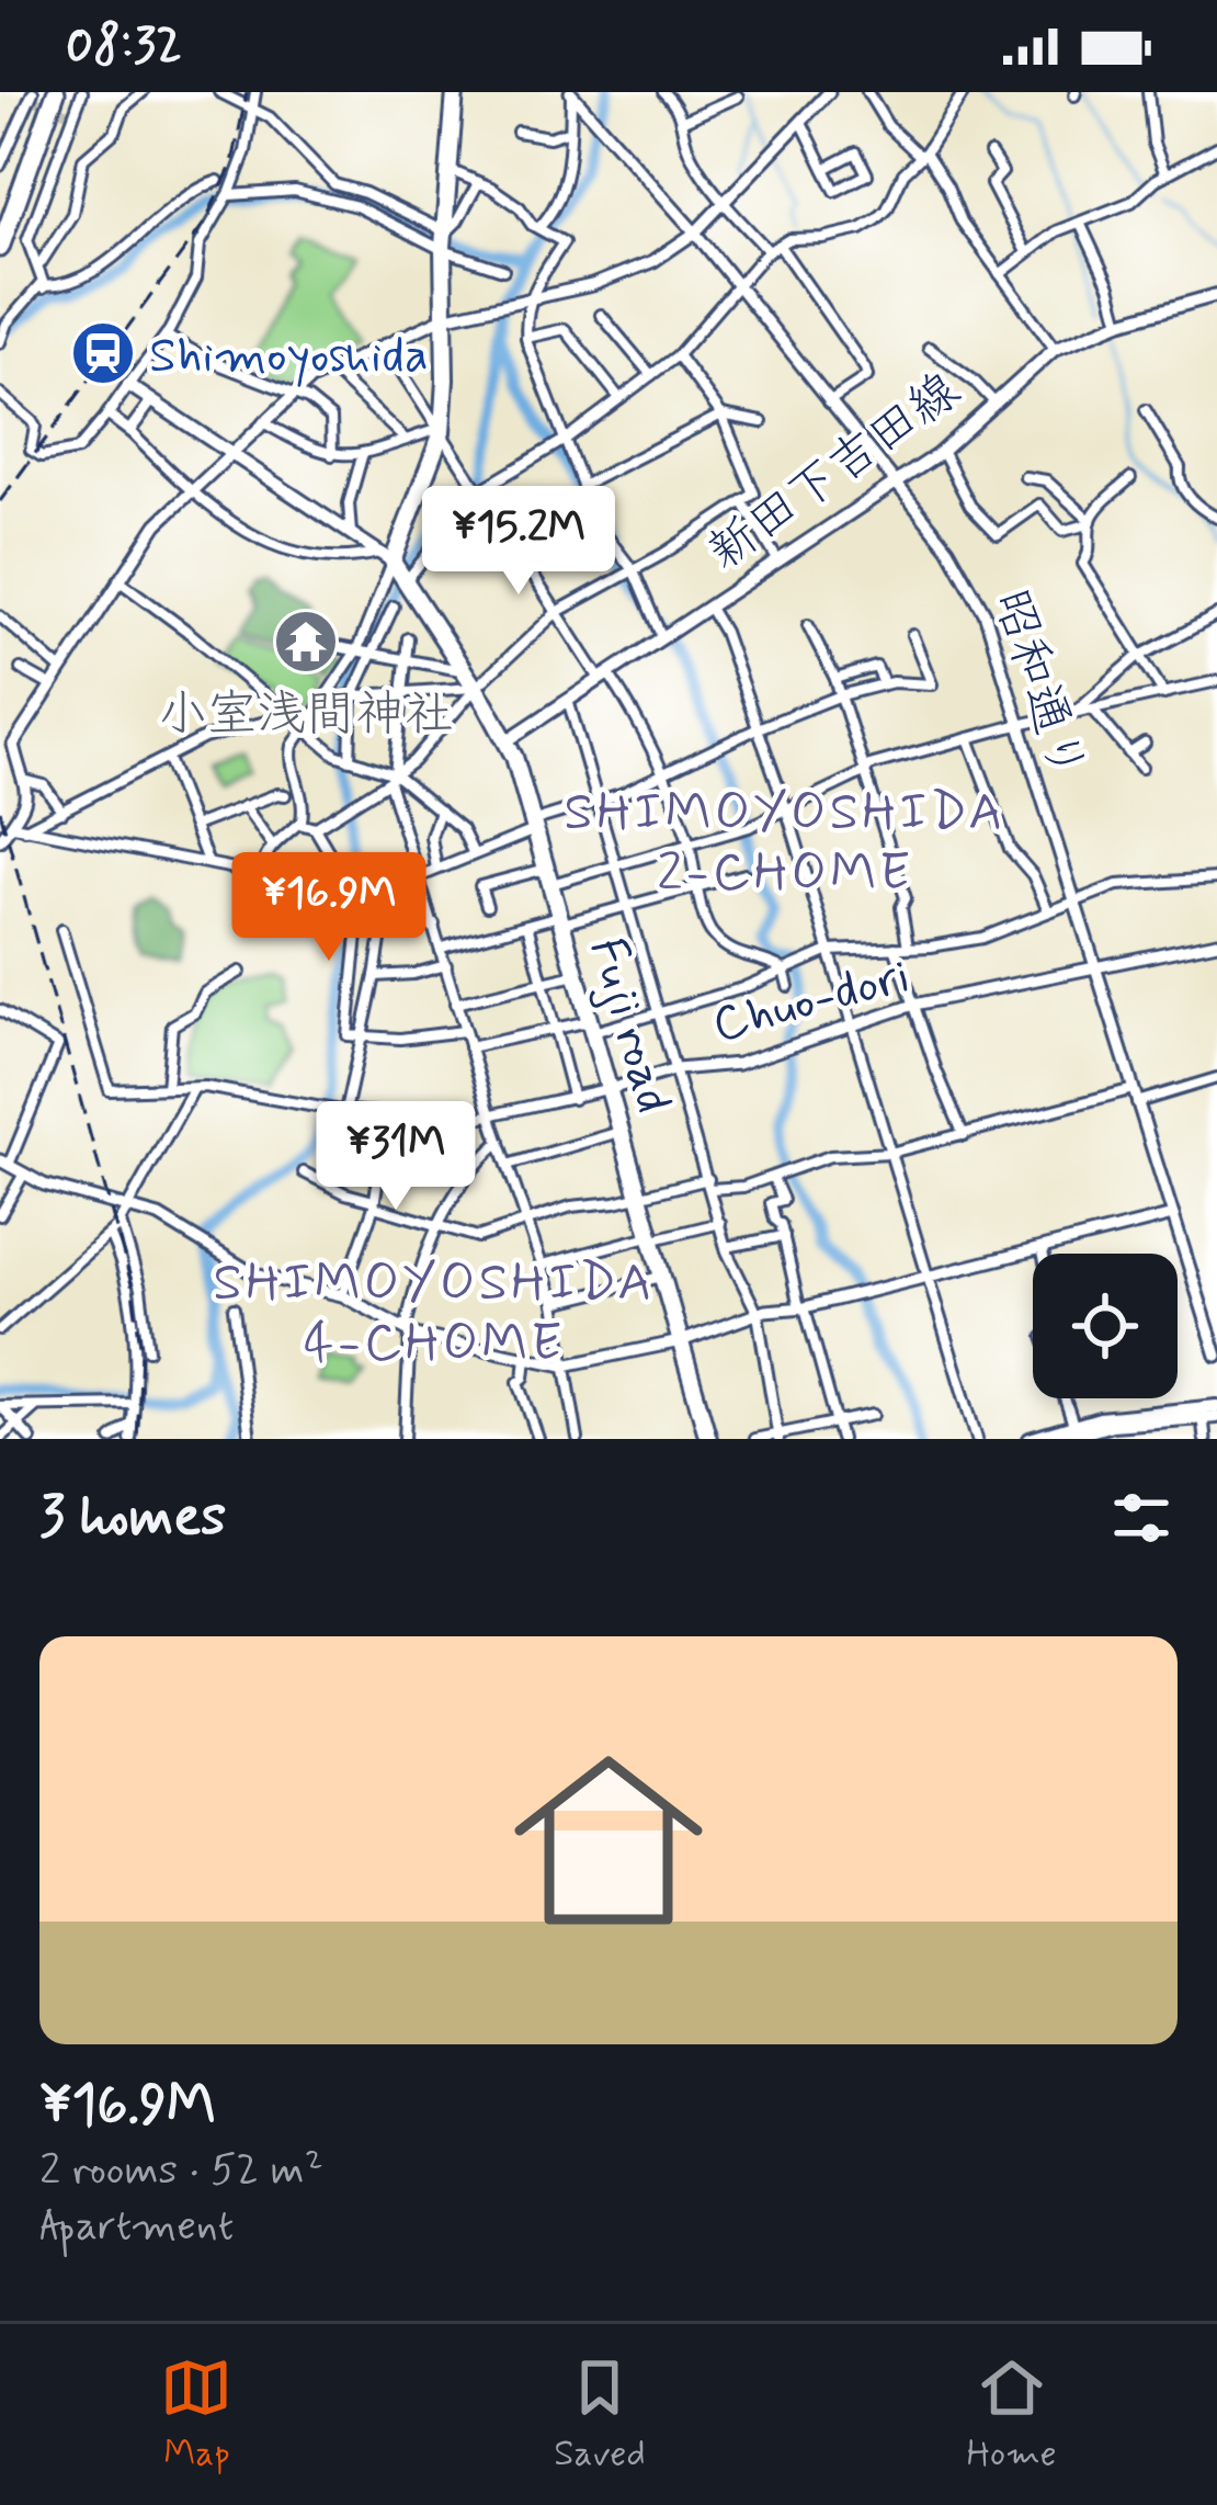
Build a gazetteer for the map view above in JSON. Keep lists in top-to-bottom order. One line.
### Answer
{"streets":{"highway":["Fuji road"],"main road":["新田下吉田線"],"street":["昭和通り","Chuo-dori"]},"crossings":[["新田下吉田線","昭和通り"],["新田下吉田線","Fuji road"],["昭和通り","Chuo-dori"],["Chuo-dori","Fuji road"]],"districts":["SHIMOYOSHIDA 2-CHOME","SHIMOYOSHIDA 4-CHOME"],"places":{"station":["Shimoyoshida"],"temple":["小室浅間神社"]},"page":{"status":"08:32","price":["¥15.2M","¥16.9M","¥31M"],"heading":"3 homes","list":[{"name":"¥16.9M","note":"2 rooms · 52 m² · Apartment"}],"tabs":["Map","Saved","Home"]}}
